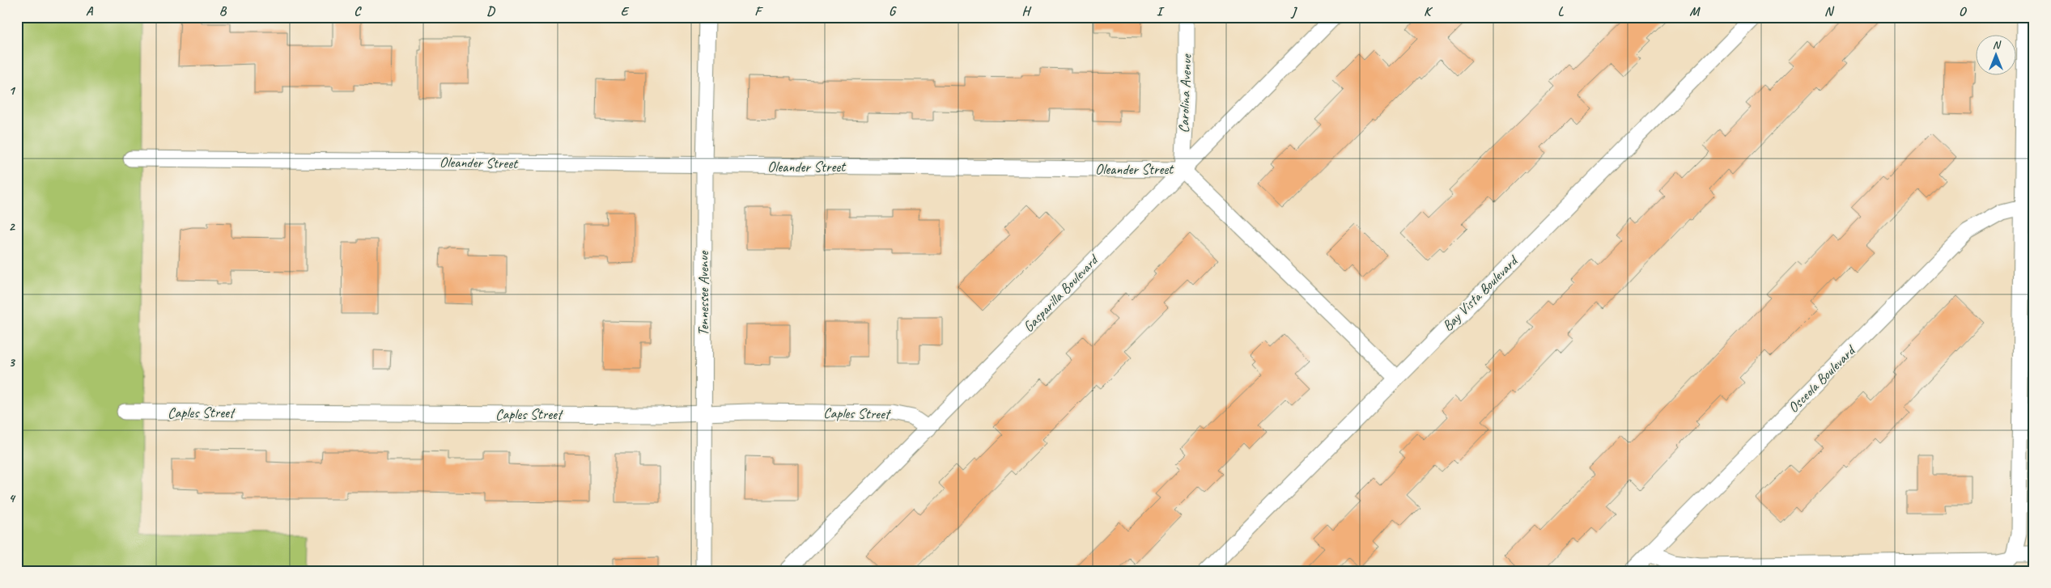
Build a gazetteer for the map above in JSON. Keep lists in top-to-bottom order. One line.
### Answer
{"streets":{"street":["Carolina Avenue","Oleander Street","Tennessee Avenue","Gasparilla Boulevard","Bay Vista Boulevard","Osceola Boulevard","Caples Street"]},"crossings":[["Carolina Avenue","Oleander Street"],["Carolina Avenue","Gasparilla Boulevard"],["Oleander Street","Tennessee Avenue"],["Oleander Street","Gasparilla Boulevard"],["Oleander Street","Bay Vista Boulevard"],["Tennessee Avenue","Caples Street"],["Gasparilla Boulevard","Caples Street"]],"north":"top","grid":{"columns":["A","B","C","D","E","F","G","H","I","J","K","L","M","N","O"],"rows":["1","2","3","4"]}}
